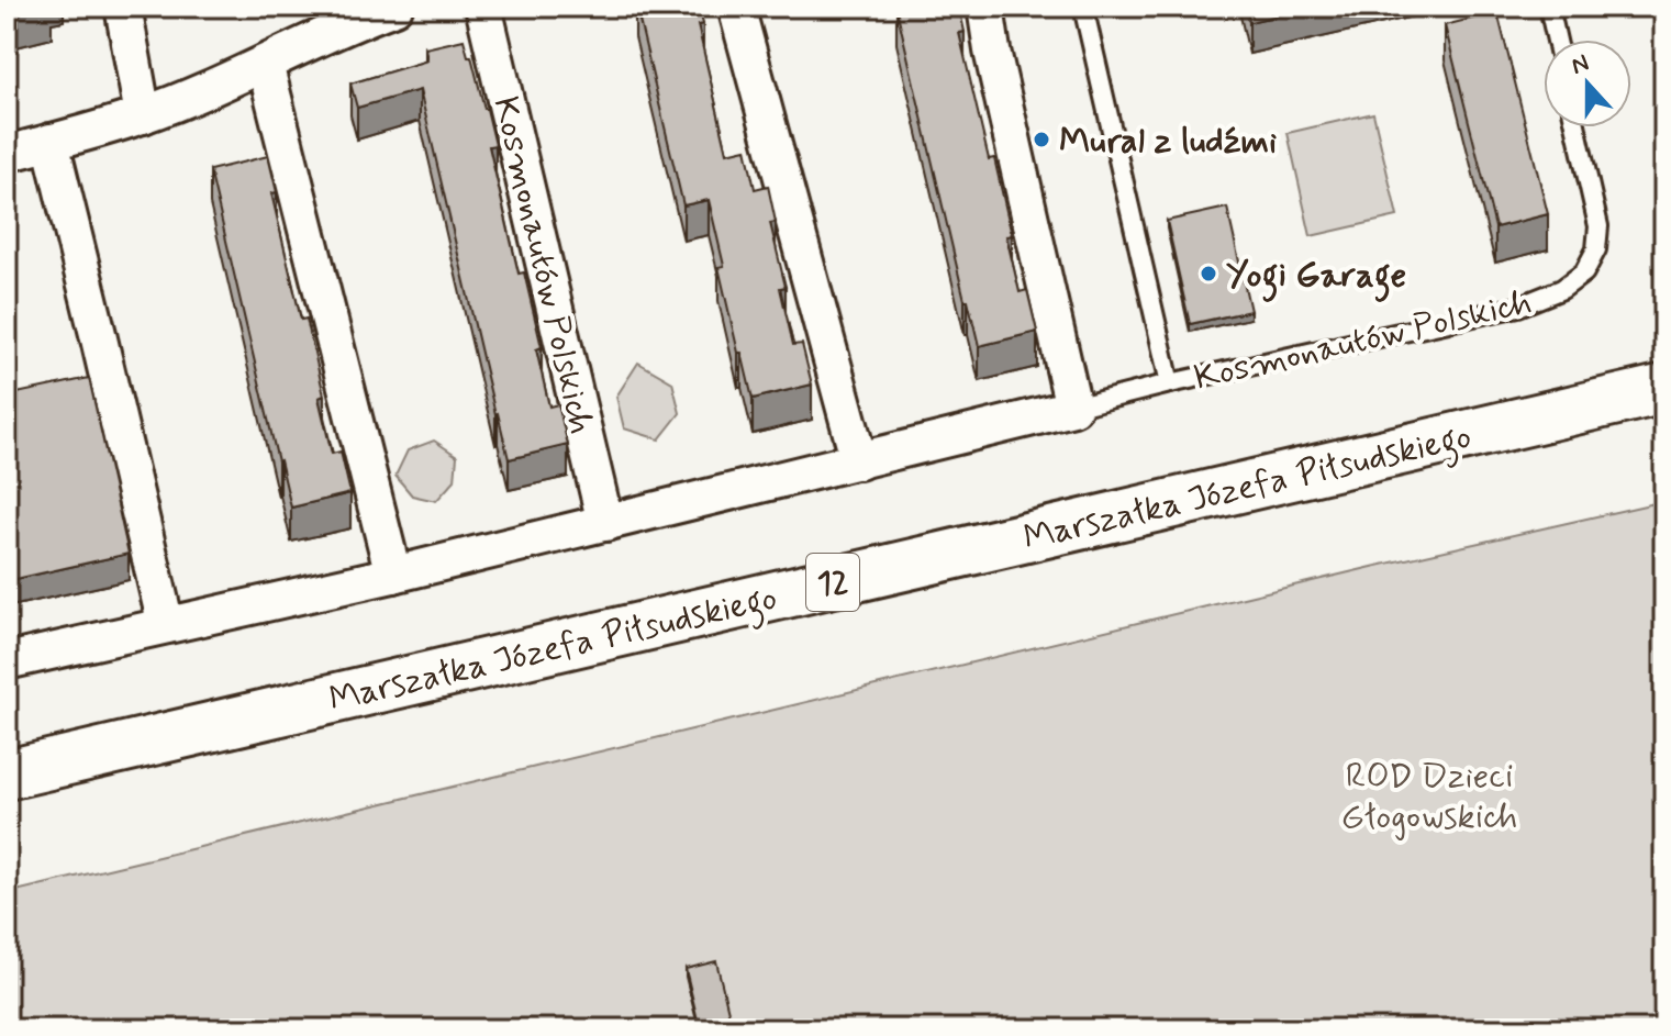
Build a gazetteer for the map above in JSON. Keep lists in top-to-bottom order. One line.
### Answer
{"streets":{"main road":["Marszałka Józefa Piłsudskiego","12"],"street":["Kosmonautów Polskich"]},"parks":["ROD Dzieci Głogowskich"],"places":["Mural z ludźmi","Yogi Garage"],"north":"top"}
